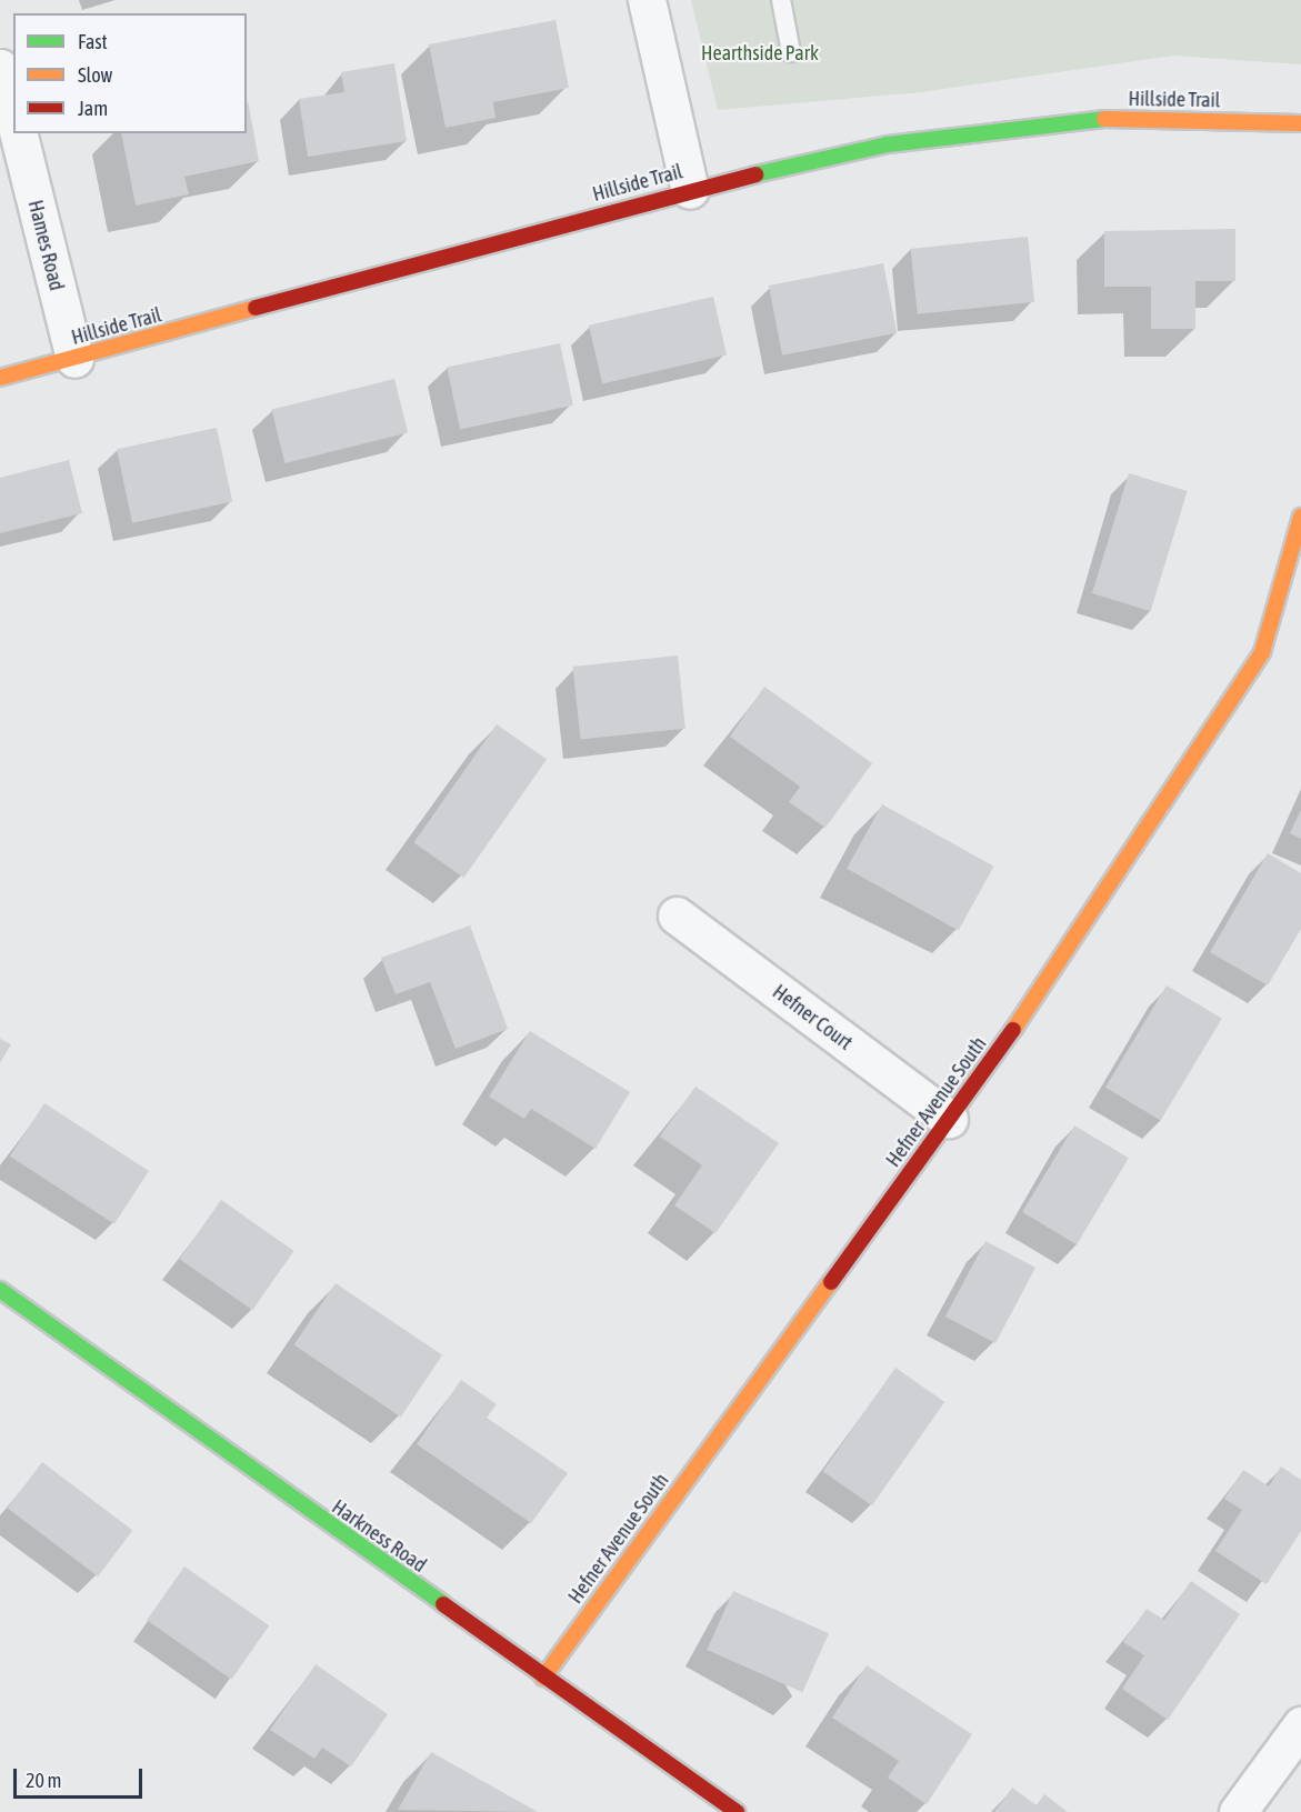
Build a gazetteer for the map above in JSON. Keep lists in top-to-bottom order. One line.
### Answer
{"streets":{"street":["Hillside Trail","Hames Road","Hefner Court","Hefner Avenue South","Harkness Road"]},"crossings":[["Hillside Trail","Hames Road"],["Hefner Court","Hefner Avenue South"],["Hefner Avenue South","Harkness Road"]],"parks":["Hearthside Park"],"legend":["Fast","Slow","Jam"],"scale_bar":"20 m"}
